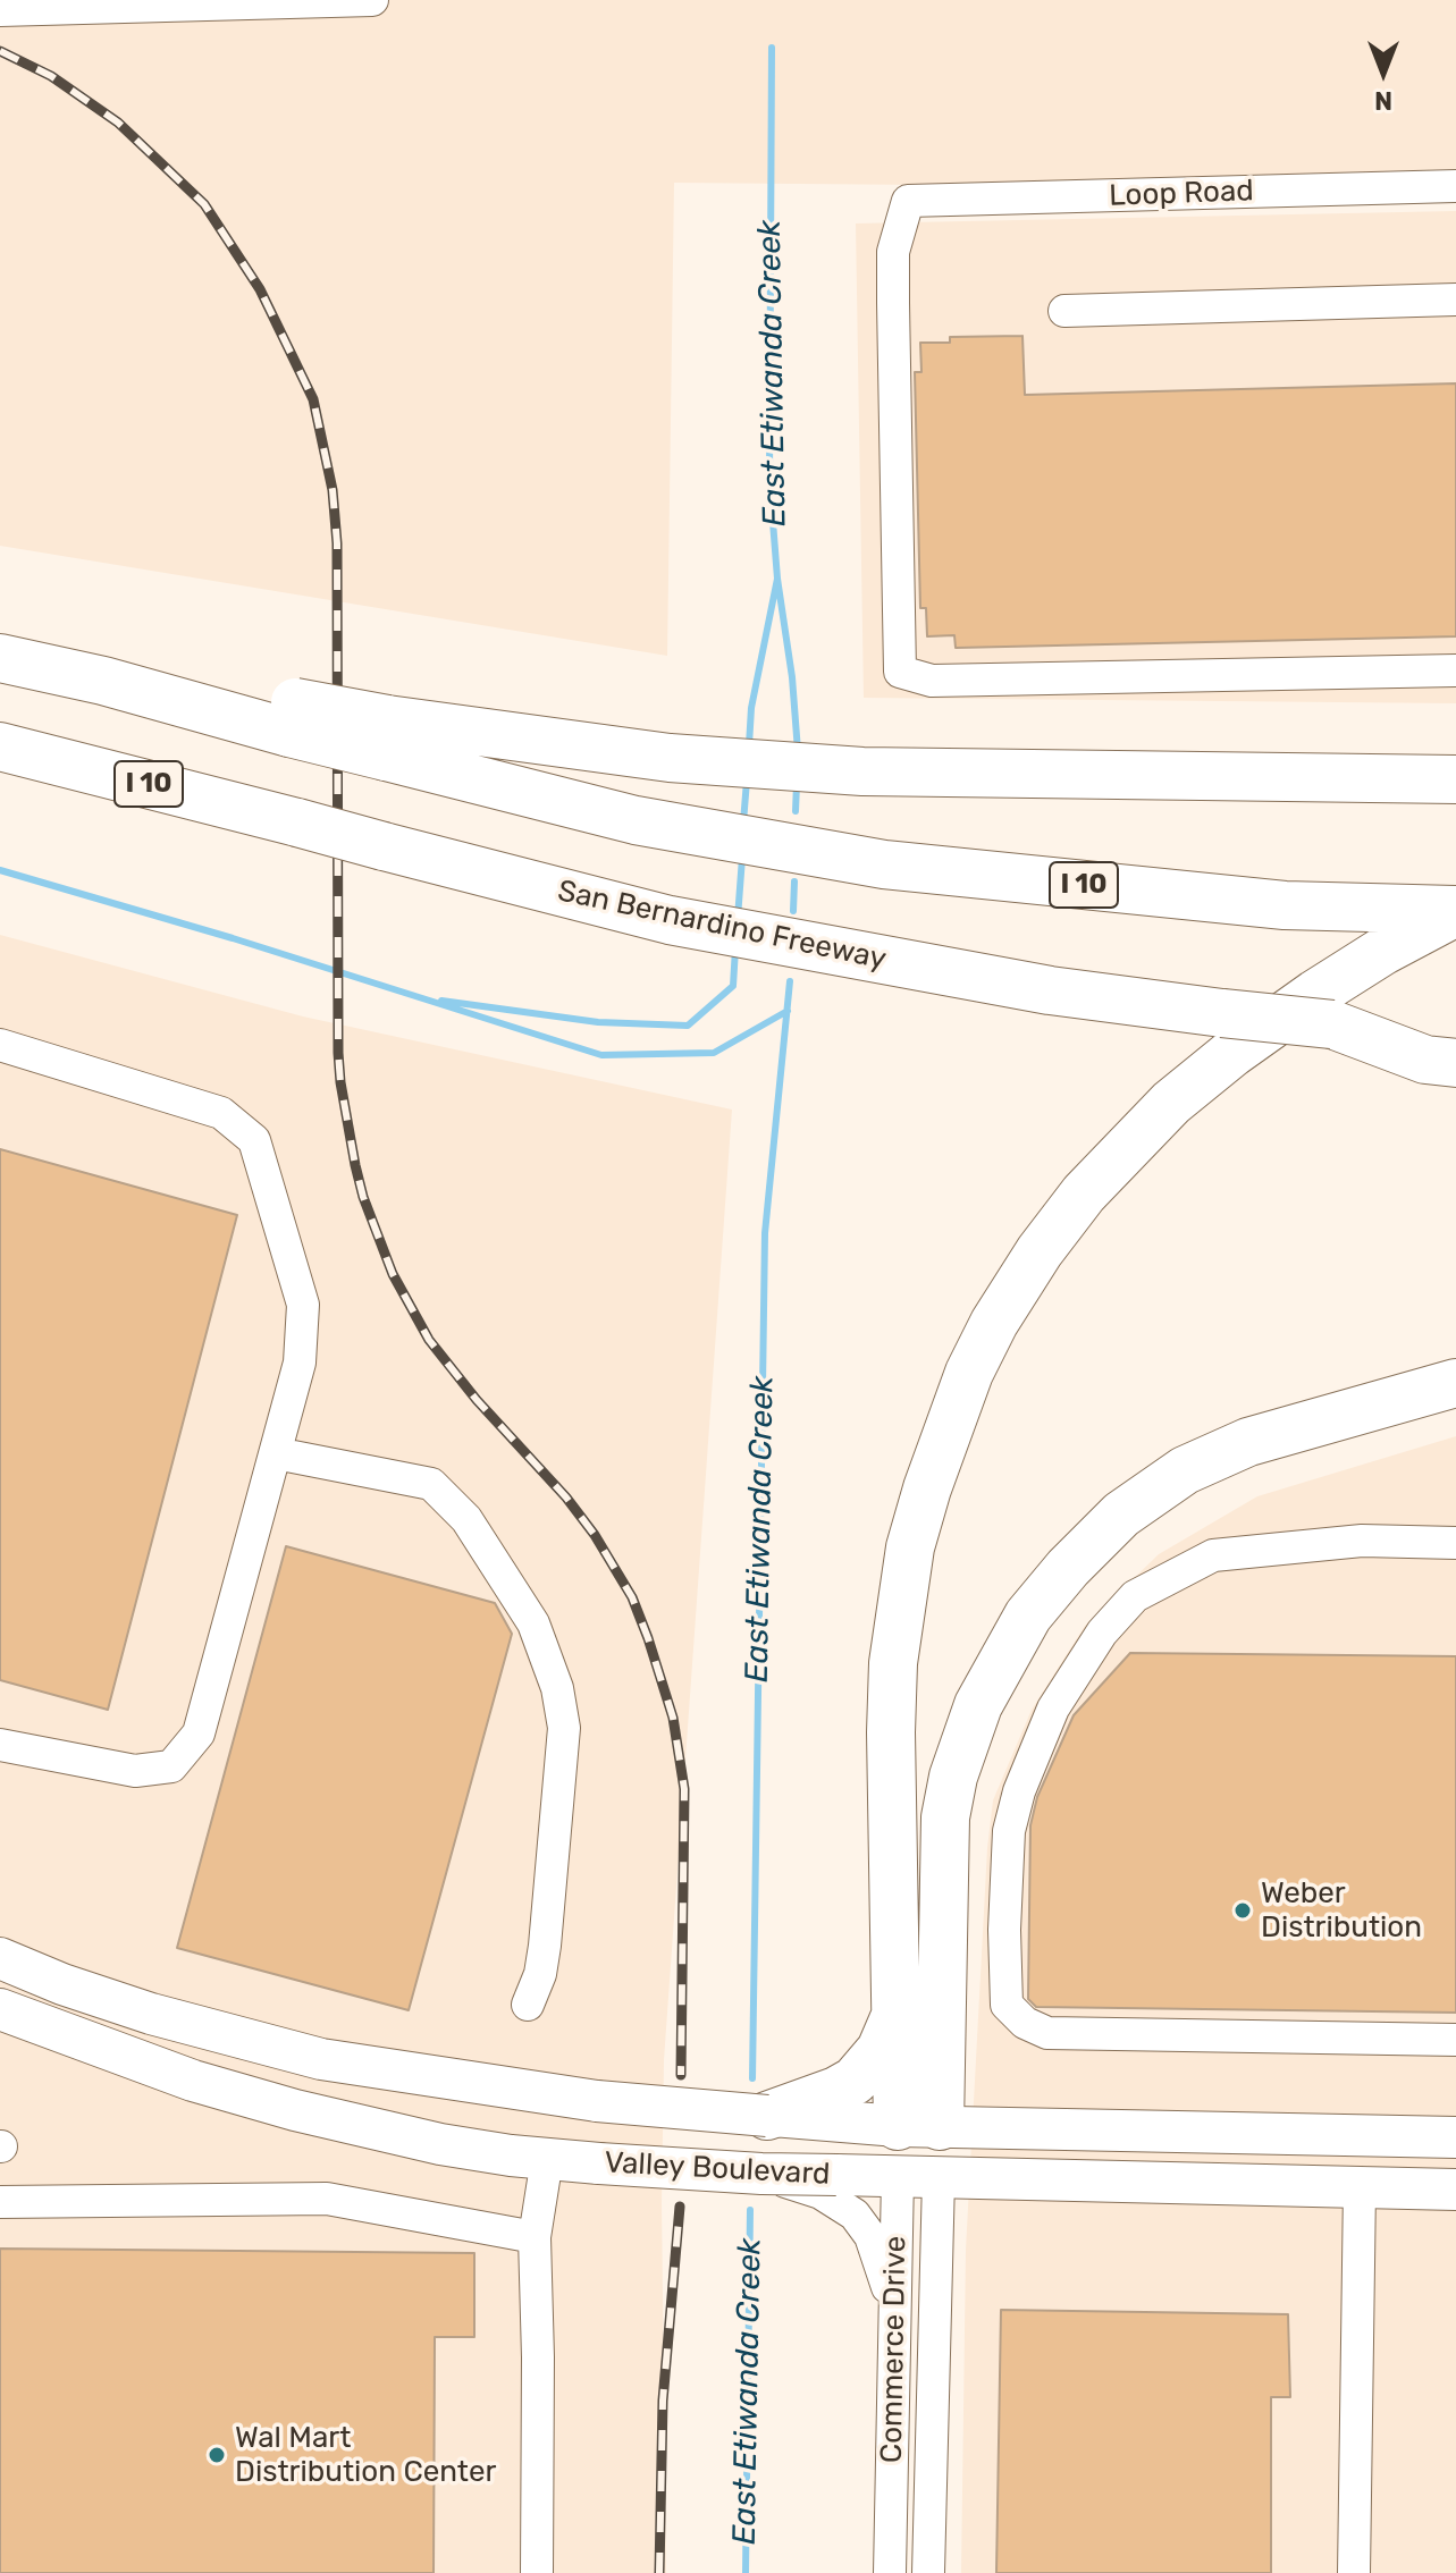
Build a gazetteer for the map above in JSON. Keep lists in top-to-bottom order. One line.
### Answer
{"streets":{"highway":["I 10","San Bernardino Freeway"],"main road":["Valley Boulevard","Commerce Drive"],"street":["Loop Road"]},"crossings":[["Valley Boulevard","Commerce Drive"]],"water":["East Etiwanda Creek"],"places":["Weber Distribution","Wal Mart Distribution Center"],"north":"bottom"}
